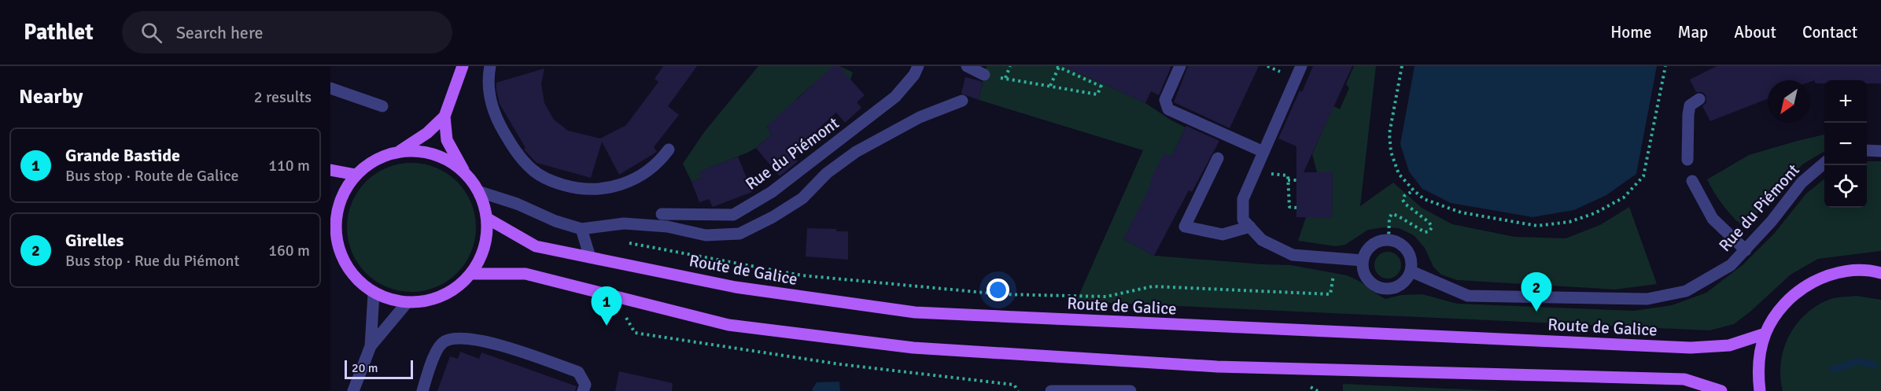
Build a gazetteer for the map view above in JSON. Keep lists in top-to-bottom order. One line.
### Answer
{"streets":{"main road":["Route de Galice"],"street":["Rue du Piémont"]},"scale_bar":"20 m","north":"bottom left","page":{"header":"Pathlet","search":"Search here","nav":["Home","Map","About","Contact"],"heading":["Nearby","2 results"],"map_buttons":["+","−"],"list":[{"mark":"1","name":"Grande Bastide","note":"Bus stop · Route de Galice","value":"110 m"},{"mark":"2","name":"Girelles","note":"Bus stop · Rue du Piémont","value":"160 m"}],"pins":["2","1"],"scale":"20 m"}}
